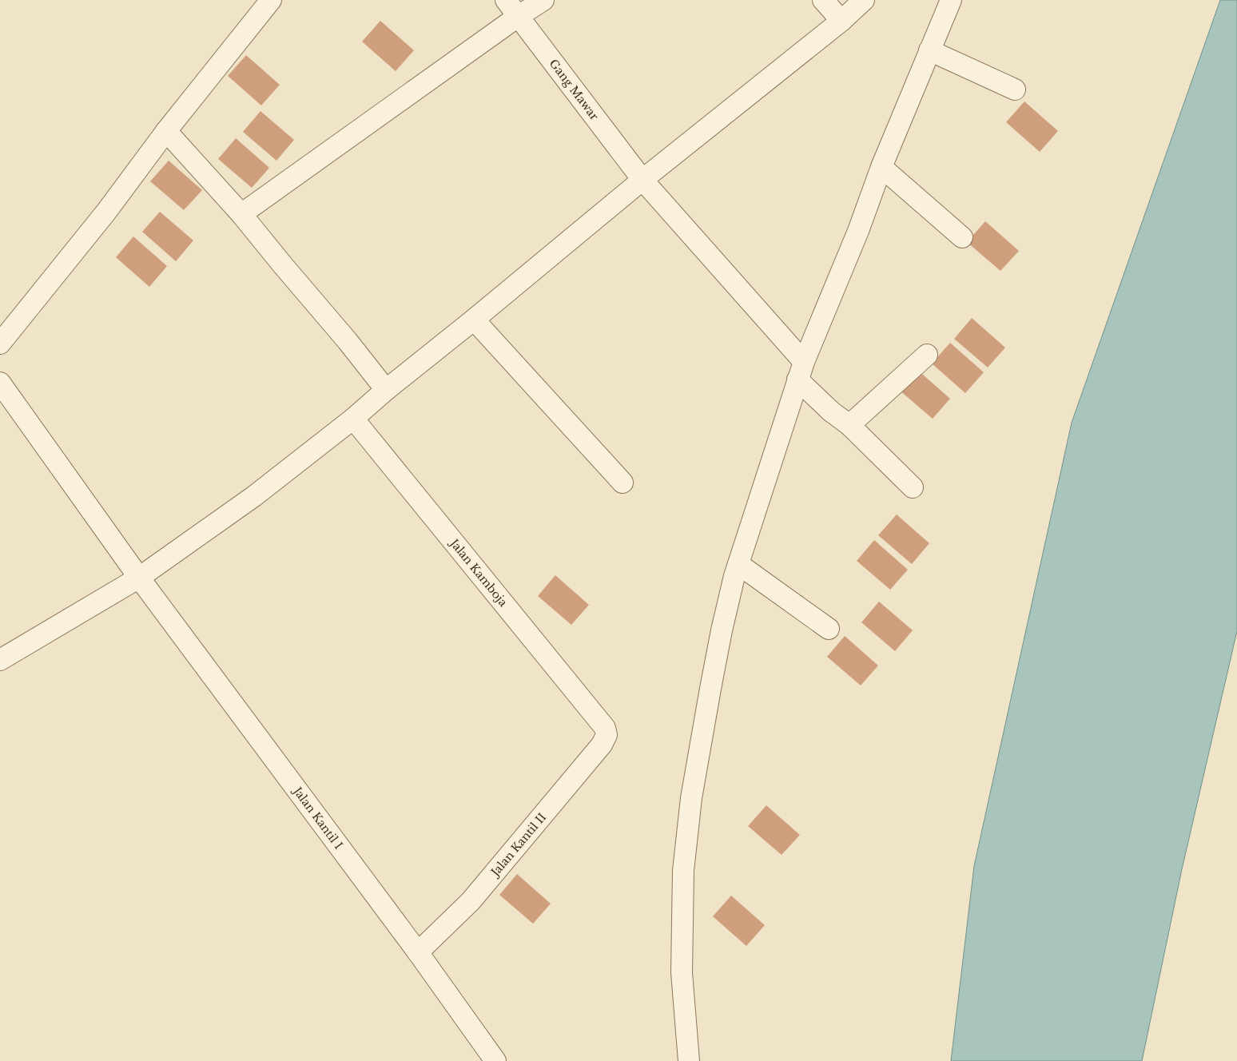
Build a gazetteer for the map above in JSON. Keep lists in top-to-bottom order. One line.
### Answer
{"streets":{"street":["Gang Mawar","Jalan Kamboja","Jalan Kantil I","Jalan Kantil II"]},"crossings":[["Jalan Kamboja","Jalan Kantil II"],["Jalan Kantil I","Jalan Kantil II"]]}
